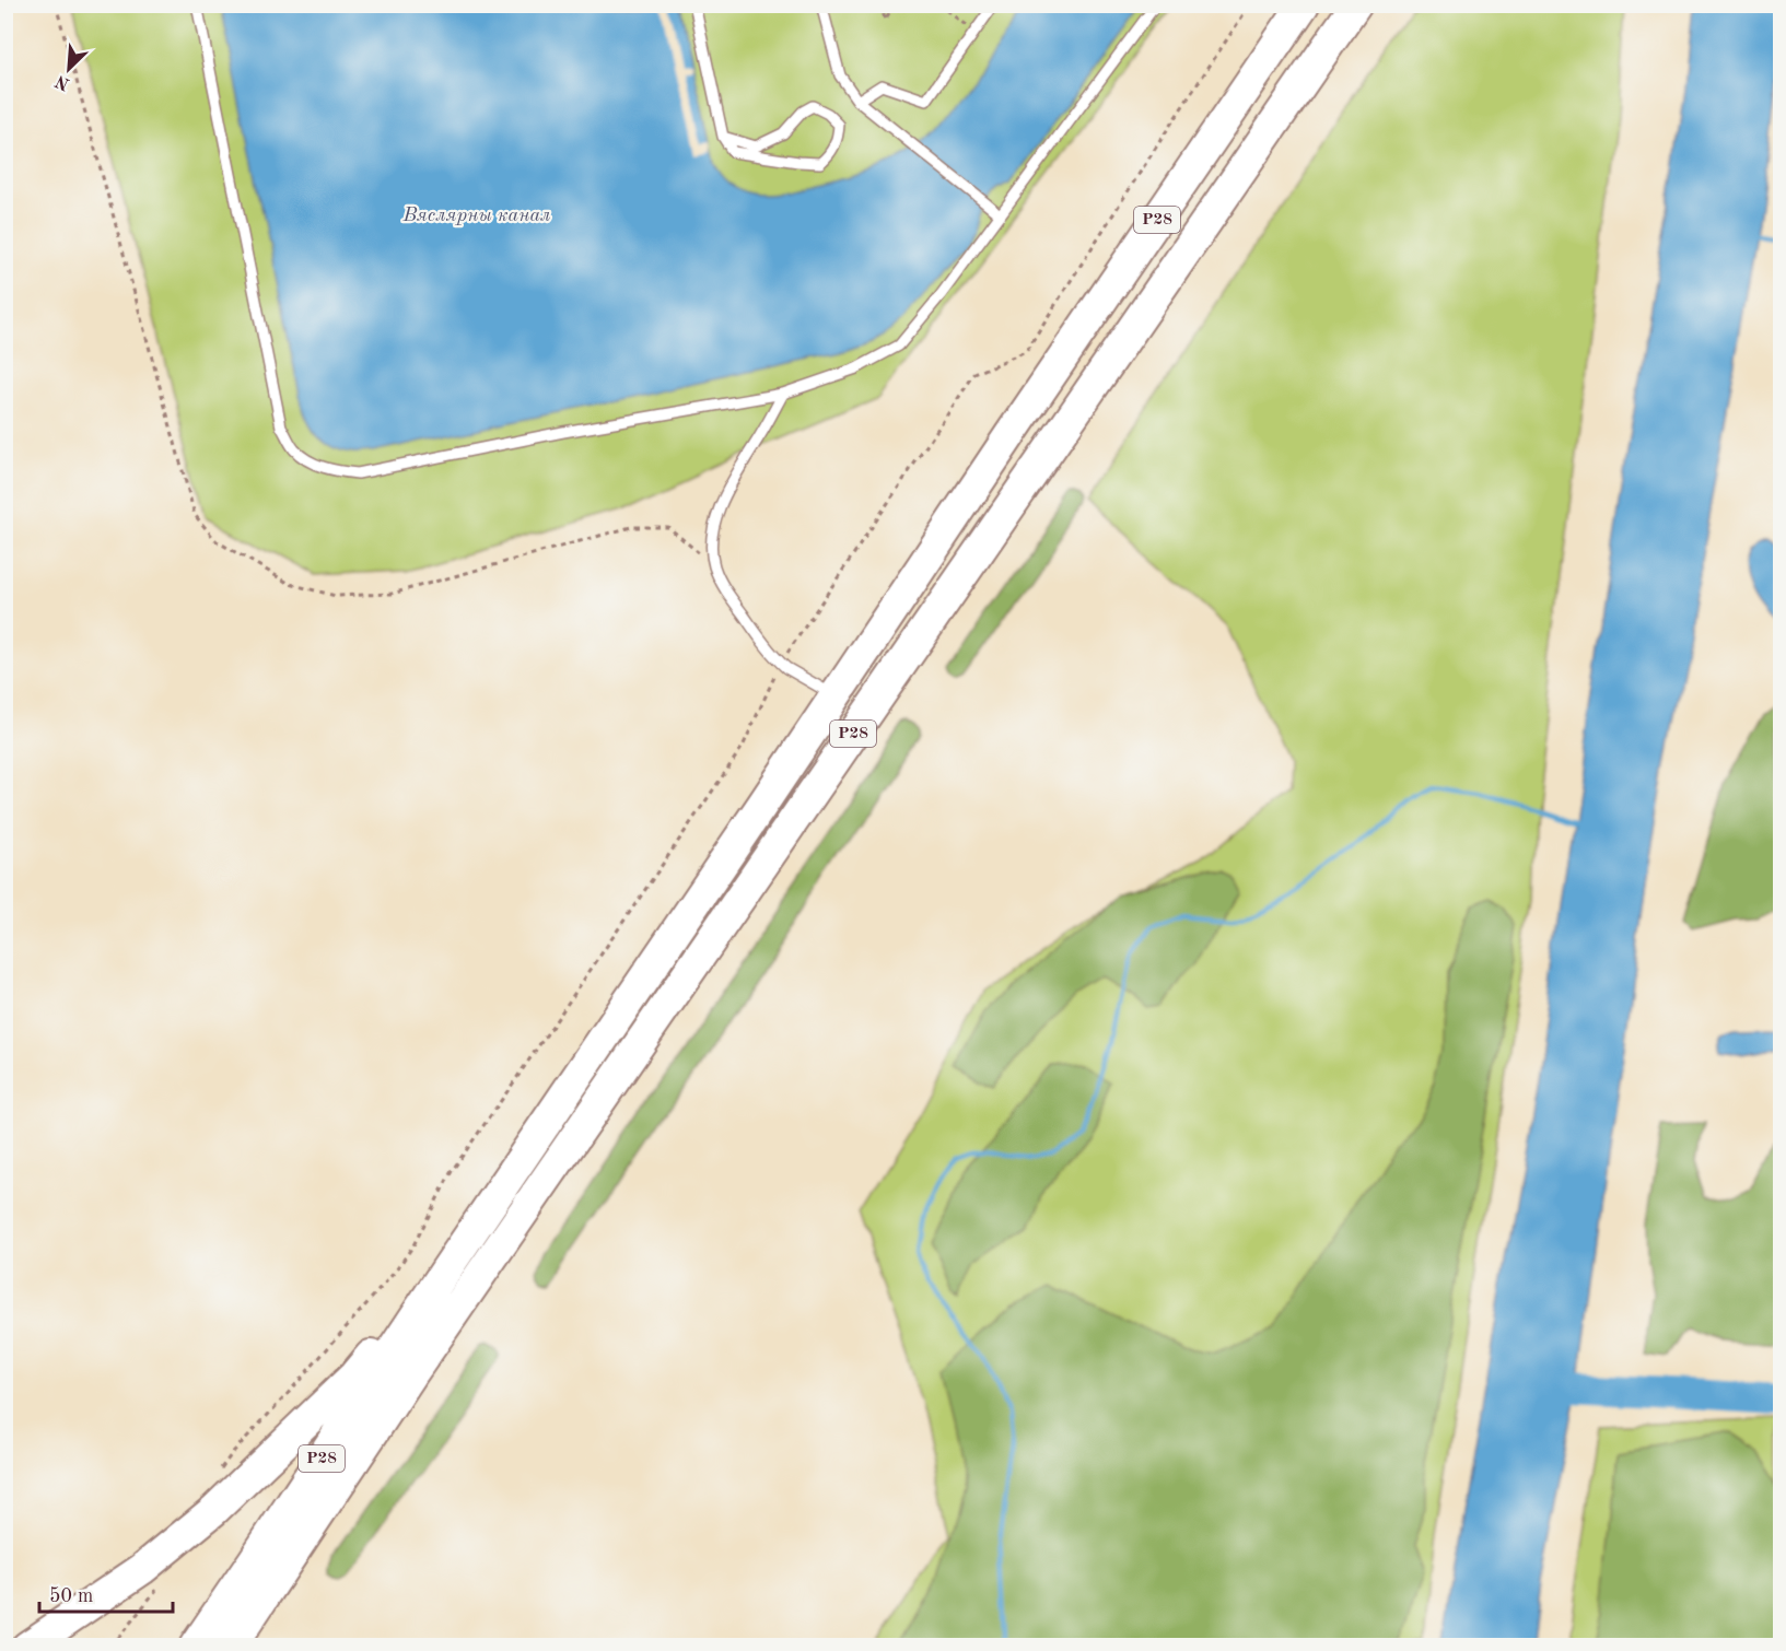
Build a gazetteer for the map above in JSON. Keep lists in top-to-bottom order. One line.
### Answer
{"streets":{"highway":["Р28"]},"water":["Вяслярны канал"],"scale_bar":"50 m","north":"bottom left"}
